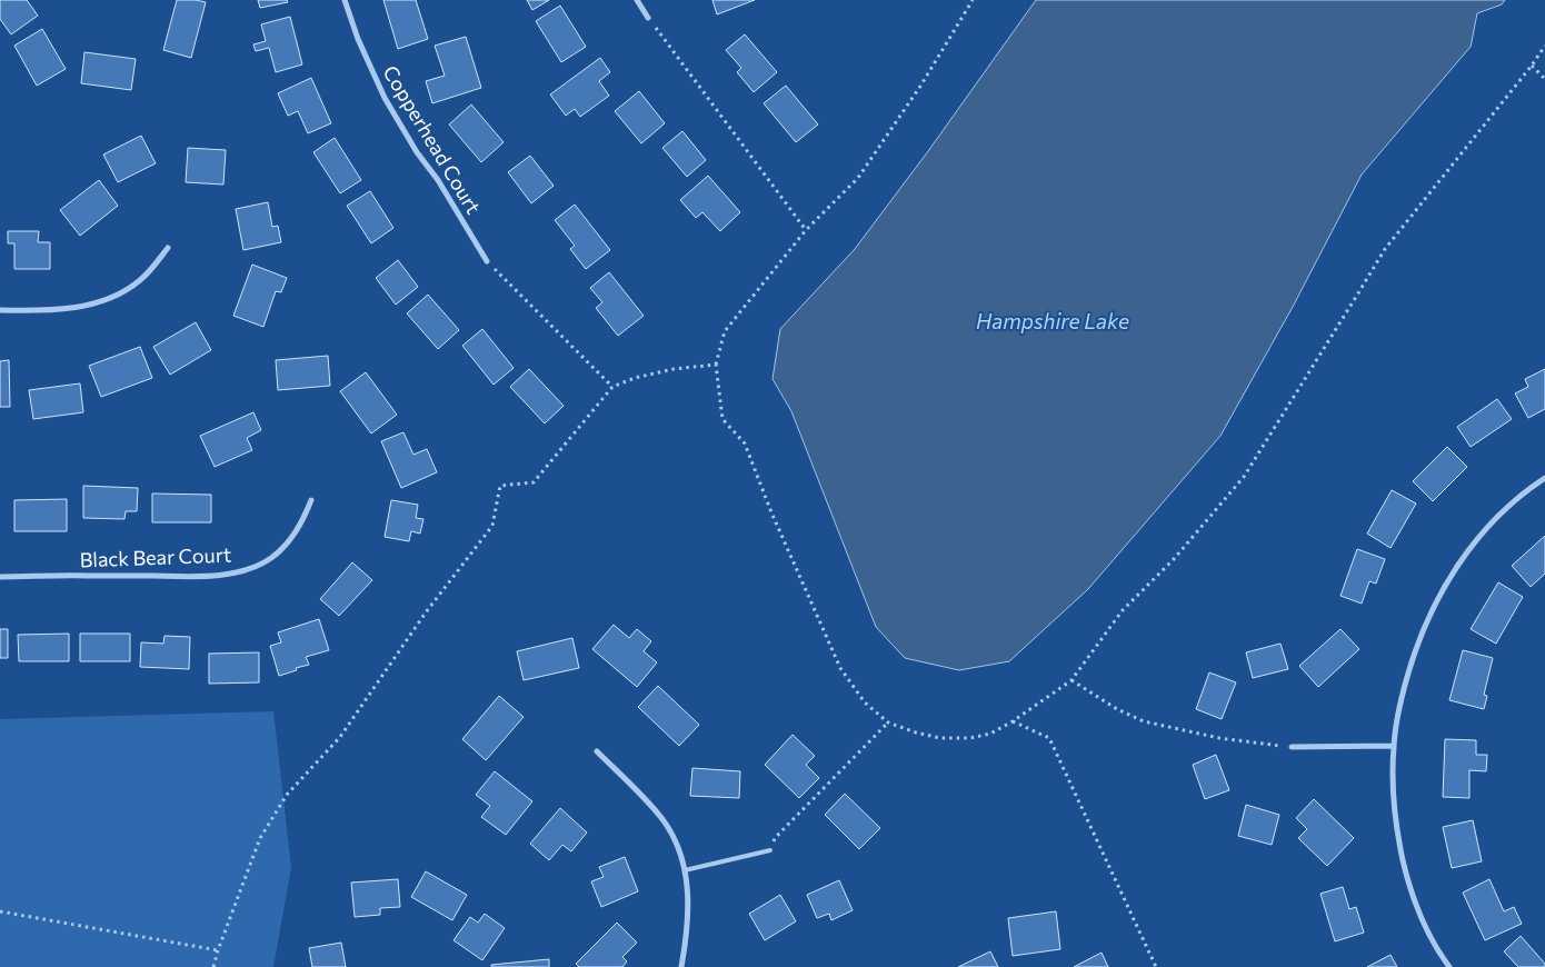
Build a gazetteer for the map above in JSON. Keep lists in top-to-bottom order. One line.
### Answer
{"streets":{"street":["Copperhead Court","Black Bear Court"]},"water":["Hampshire Lake"]}
